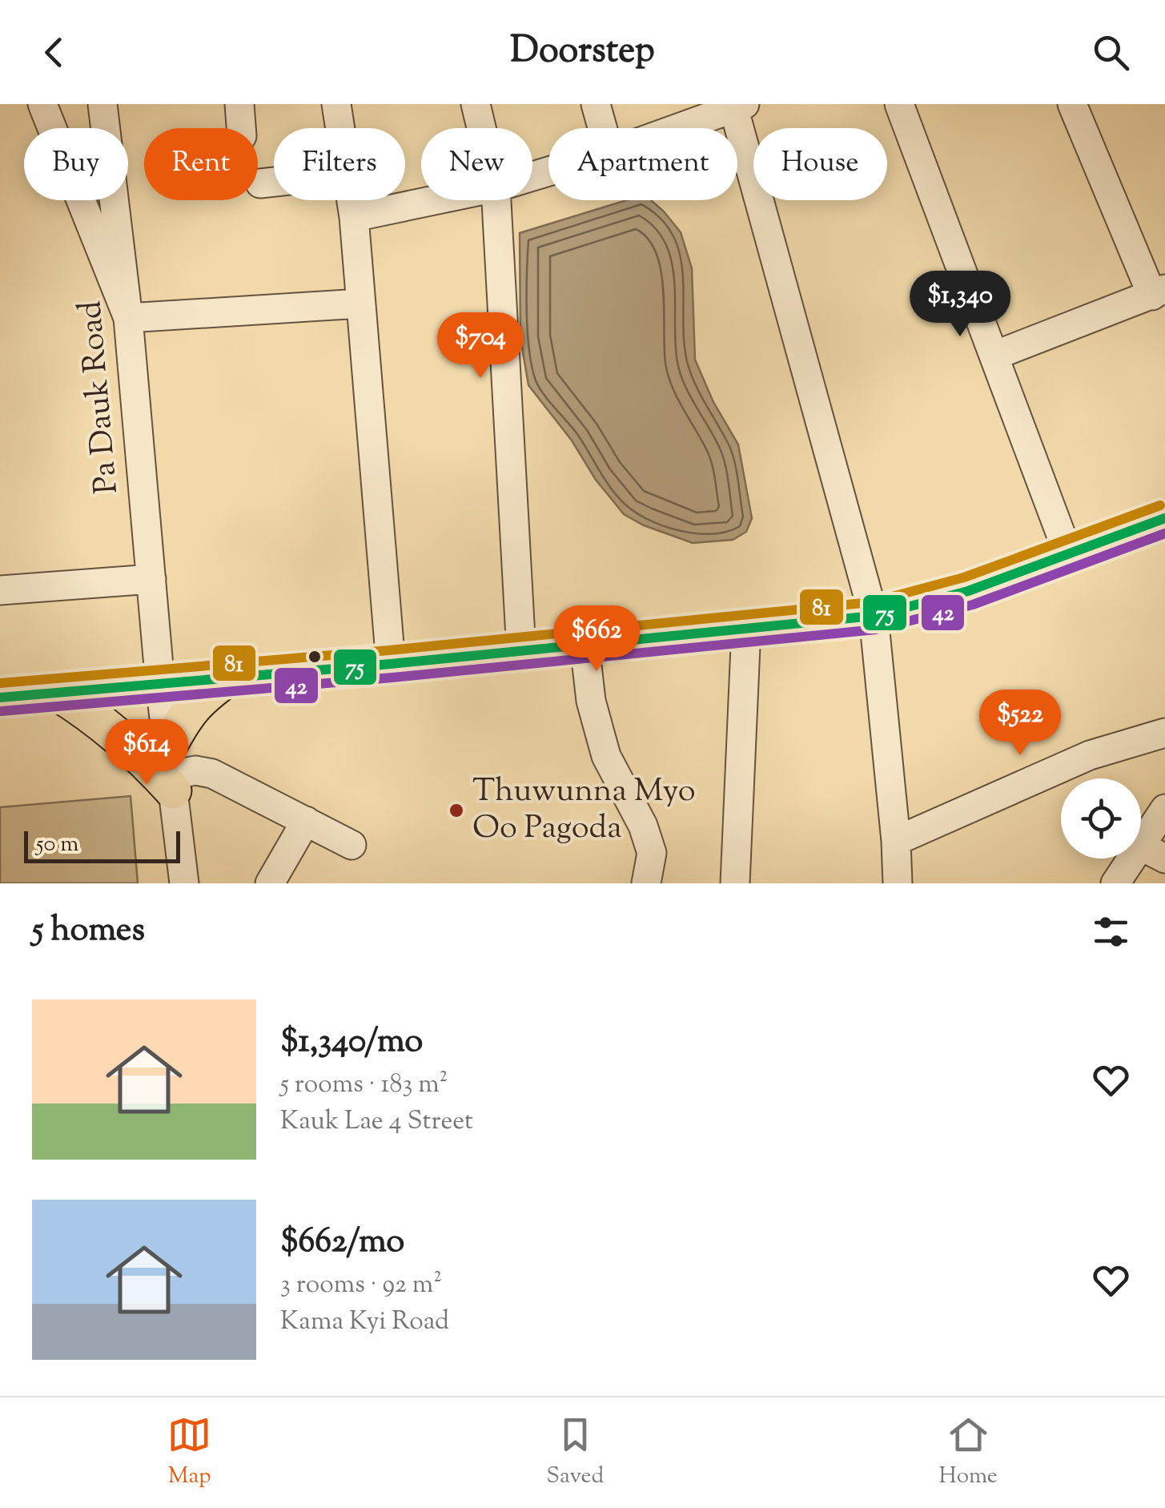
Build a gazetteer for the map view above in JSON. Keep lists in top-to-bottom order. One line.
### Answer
{"streets":{"street":["Pa Dauk Road"]},"places":["Thuwunna Myo Oo Pagoda"],"lines":["transit line 81","transit line 75","transit line 42"],"scale_bar":"50 m","page":{"header":"Doorstep","chip":["Buy","Rent","Filters","New","Apartment","House"],"price":["$1,340","$704","$662","$522","$614"],"scale":"50 m","heading":"5 homes","list":[{"name":"$1,340/mo","note":"5 rooms · 183 m² · Kauk Lae 4 Street"},{"name":"$662/mo","note":"3 rooms · 92 m² · Kama Kyi Road"}],"tabs":["Map","Saved","Home"]}}
